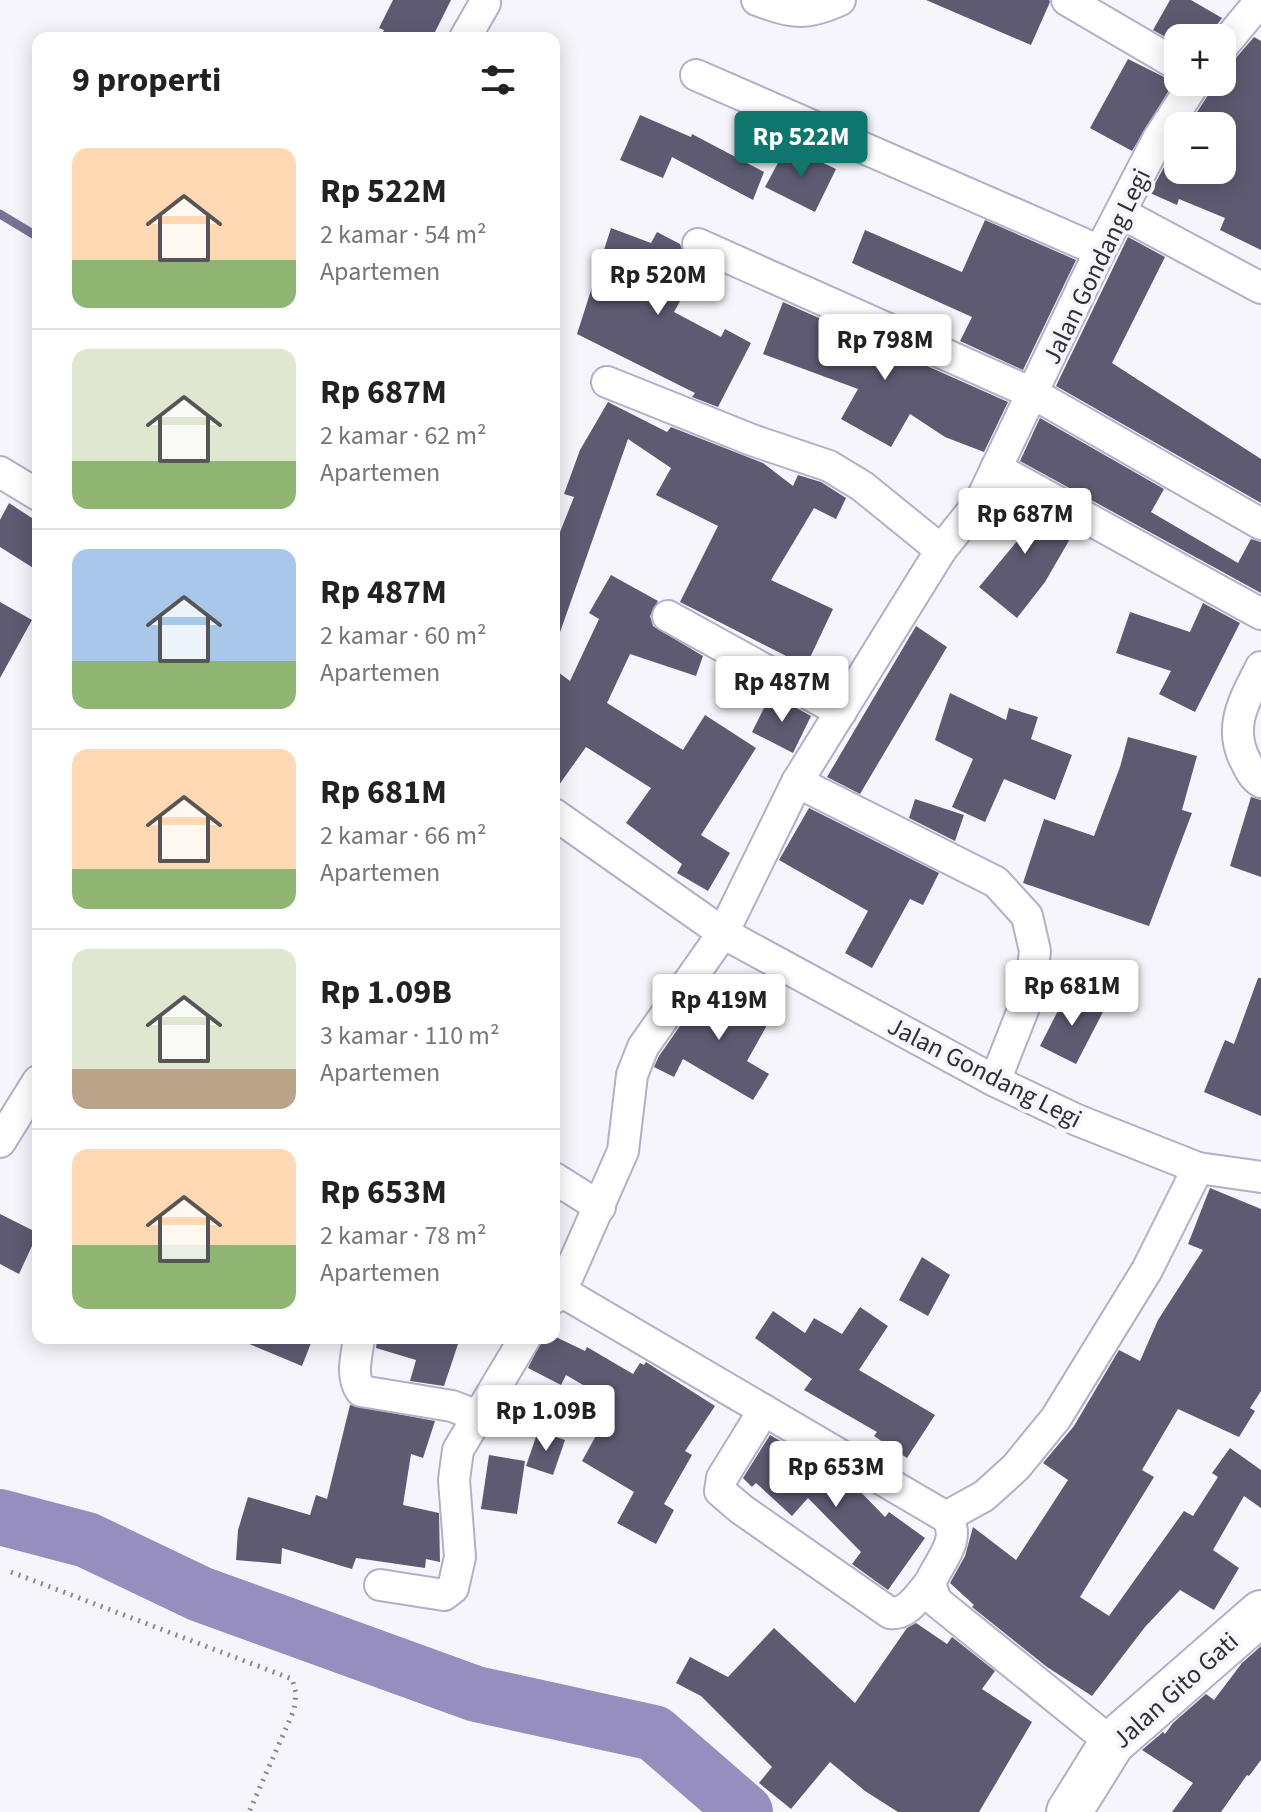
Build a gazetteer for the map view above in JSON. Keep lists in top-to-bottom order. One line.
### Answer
{"streets":{"main road":["Jalan Gito Gati"],"street":["Jalan Gondang Legi"]},"page":{"map_buttons":["+","−"],"heading":"9 properti","price":["Rp 522M","Rp 520M","Rp 798M","Rp 687M","Rp 487M","Rp 681M","Rp 419M","Rp 1.09B","Rp 653M"],"list":[{"name":"Rp 522M","note":"2 kamar · 54 m² · Apartemen"},{"name":"Rp 687M","note":"2 kamar · 62 m² · Apartemen"},{"name":"Rp 487M","note":"2 kamar · 60 m² · Apartemen"},{"name":"Rp 681M","note":"2 kamar · 66 m² · Apartemen"},{"name":"Rp 1.09B","note":"3 kamar · 110 m² · Apartemen"},{"name":"Rp 653M","note":"2 kamar · 78 m² · Apartemen"}]}}
